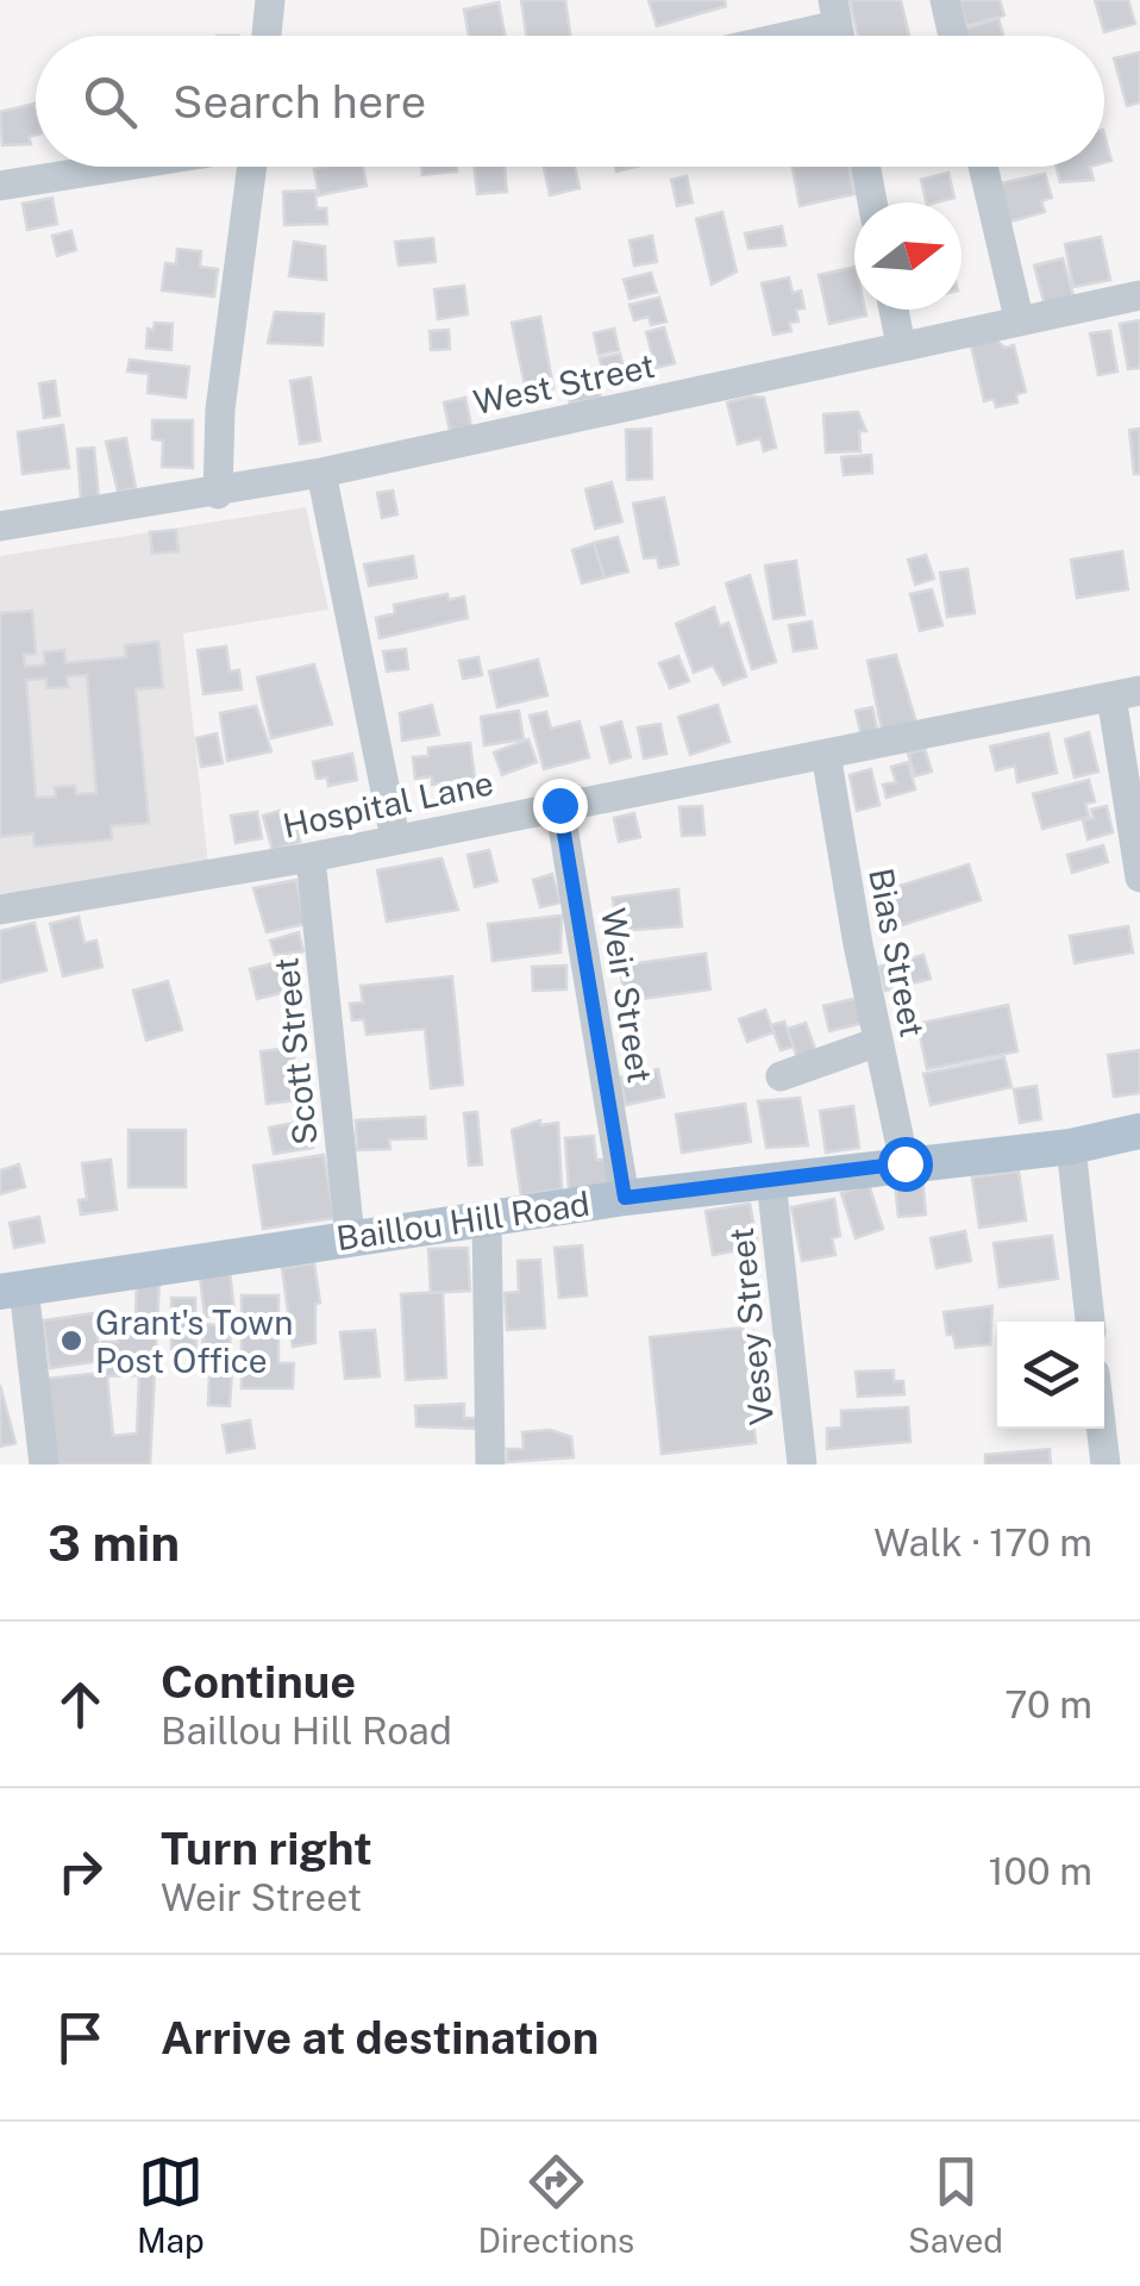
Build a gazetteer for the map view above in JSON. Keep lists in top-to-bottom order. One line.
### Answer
{"streets":{"main road":["Baillou Hill Road"],"street":["West Street","Hospital Lane","Bias Street","Weir Street","Scott Street","Vesey Street"]},"crossings":[["Hospital Lane","Bias Street"],["Hospital Lane","Weir Street"],["Hospital Lane","Scott Street"],["Bias Street","Baillou Hill Road"],["Weir Street","Baillou Hill Road"],["Scott Street","Baillou Hill Road"],["Baillou Hill Road","Vesey Street"]],"places":["Grant's Town Post Office"],"north":"right","page":{"search":"Search here","heading":["3 min","Walk · 170 m"],"list":[["Continue","Baillou Hill Road","70 m"],["Turn right","Weir Street","100 m"],"Arrive at destination"],"nav":["Map","Directions","Saved"]}}
